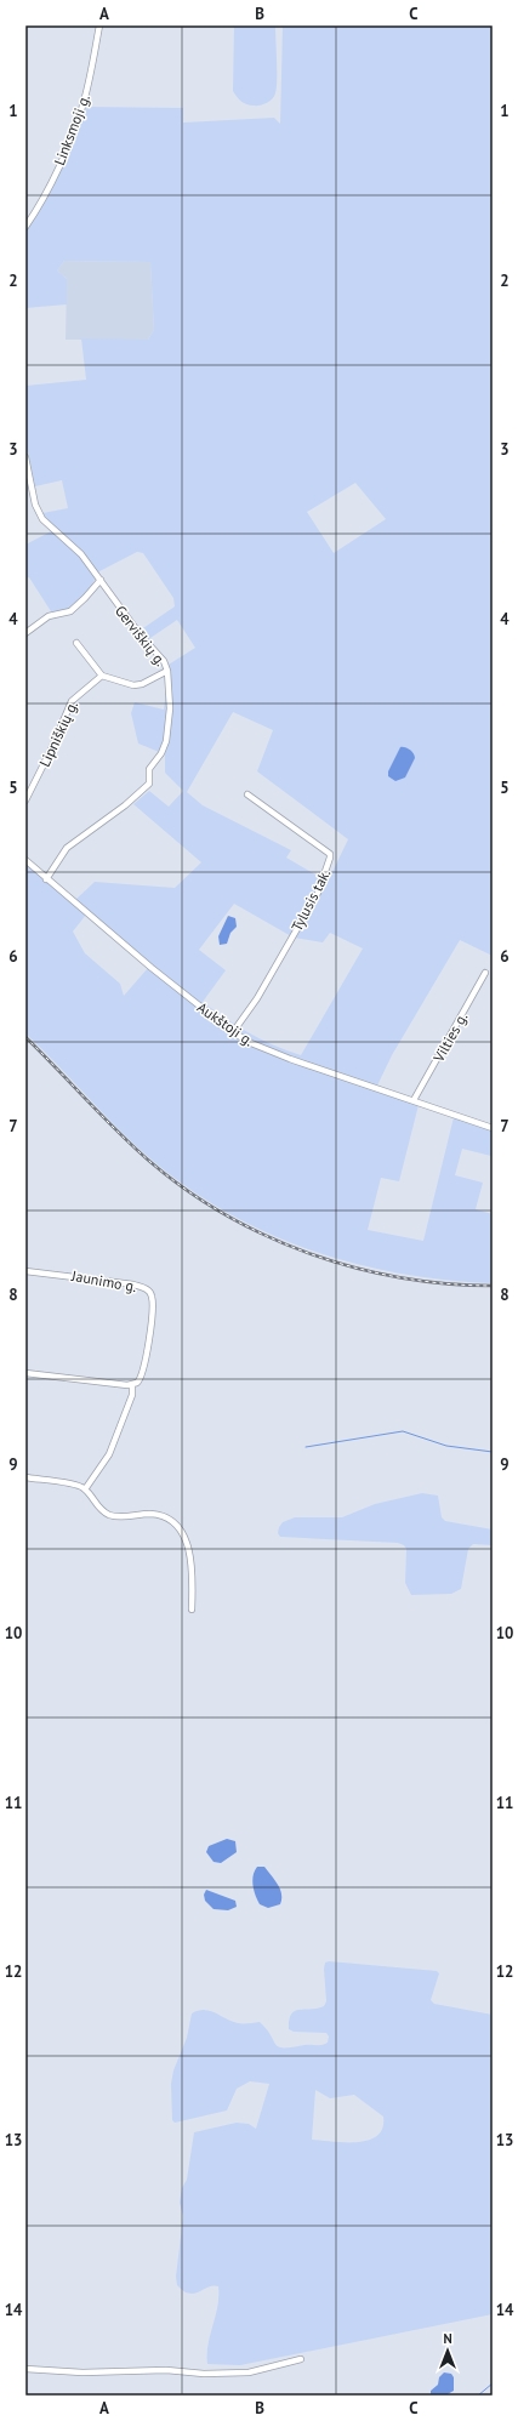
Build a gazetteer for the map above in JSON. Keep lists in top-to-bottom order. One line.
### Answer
{"streets":{"street":["Linksmoji g.","Gerviškių g.","Lipniškių g.","Tylusis tak.","Aukštoji g.","Vilties g.","Jaunimo g."]},"crossings":[["Gerviškių g.","Aukštoji g."],["Tylusis tak.","Aukštoji g."],["Aukštoji g.","Vilties g."]],"north":"top","grid":{"columns":["A","B","C"],"rows":["1","2","3","4","5","6","7","8","9","10","11","12","13","14"]}}
